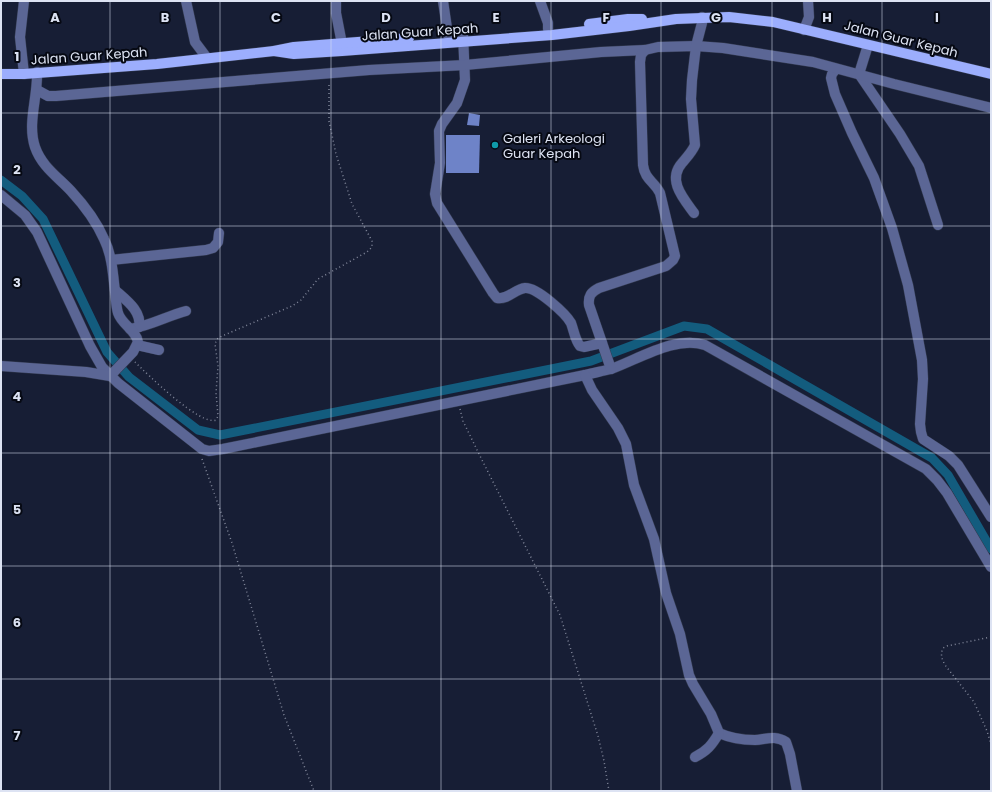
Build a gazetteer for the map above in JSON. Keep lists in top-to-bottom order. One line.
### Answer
{"streets":{"main road":["Jalan Guar Kepah"]},"places":["Galeri Arkeologi Guar Kepah"],"grid":{"columns":["A","B","C","D","E","F","G","H","I"],"rows":["1","2","3","4","5","6","7"]}}
